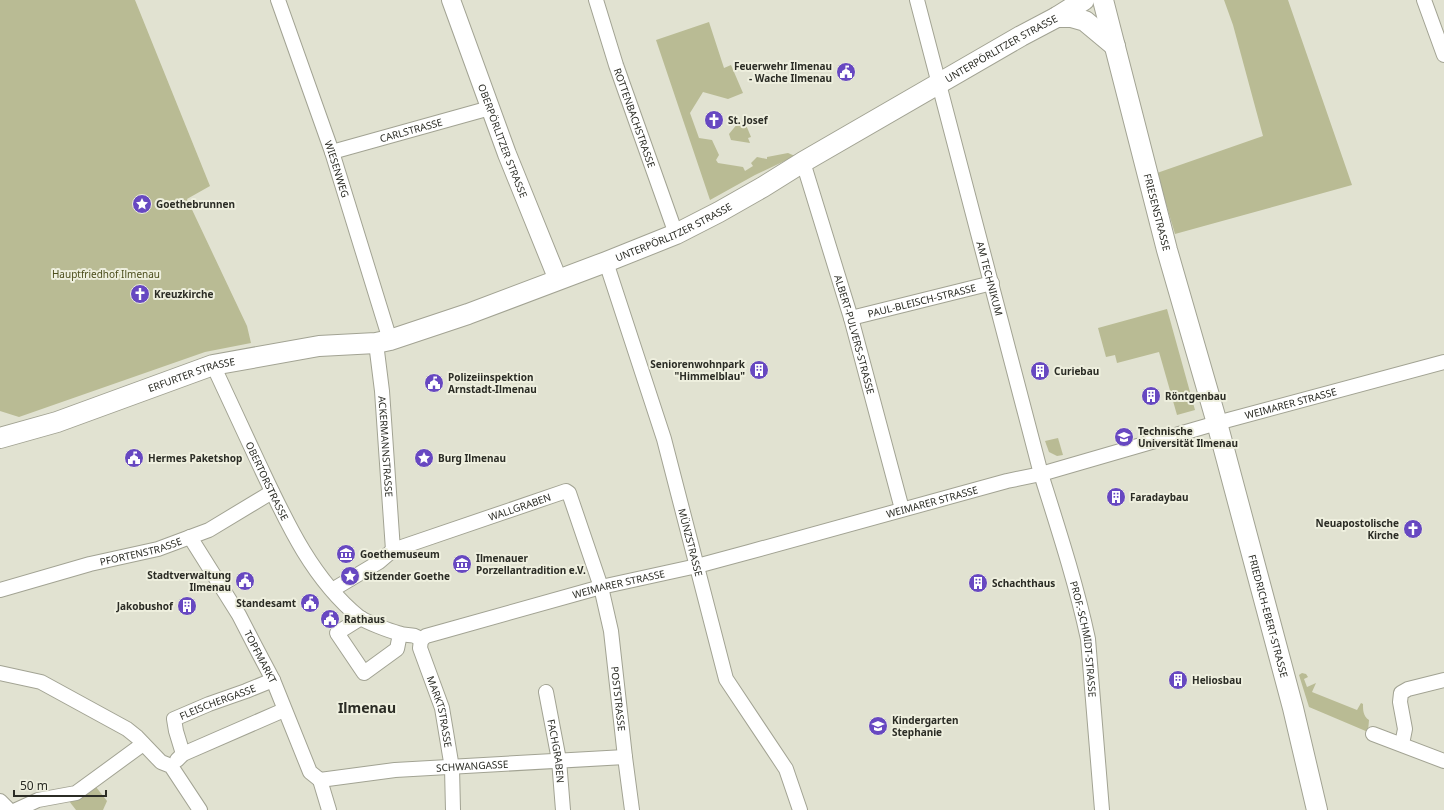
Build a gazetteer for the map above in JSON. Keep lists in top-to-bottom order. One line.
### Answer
{"streets":{"main road":["UNTERPÖRLITZER STRASSE","FRIESENSTRASSE","ERFURTER STRASSE","FRIEDRICH-EBERT-STRASSE"],"street":["ROTTENBACHSTRASSE","CARLSTRASSE","OBERPÖRLITZER STRASSE","WIESENWEG","AM TECHNIKUM","PAUL-BLEISCH-STRASSE","ALBERT-PULVERS-STRASSE","WEIMARER STRASSE","ACKERMANNSTRASSE","OBERTORSTRASSE","WALLGRABEN","MÜNZSTRASSE","PFORTENSTRASSE","PROF.-SCHMIDT-STRASSE","TOPFMARKT","POSTSTRASSE","FLEISCHERGASSE","MARKTSTRASSE","FACHGRABEN","SCHWANGASSE"]},"crossings":[["UNTERPÖRLITZER STRASSE","ROTTENBACHSTRASSE"],["UNTERPÖRLITZER STRASSE","OBERPÖRLITZER STRASSE"],["UNTERPÖRLITZER STRASSE","WIESENWEG"],["UNTERPÖRLITZER STRASSE","AM TECHNIKUM"],["UNTERPÖRLITZER STRASSE","ALBERT-PULVERS-STRASSE"],["UNTERPÖRLITZER STRASSE","ERFURTER STRASSE"],["UNTERPÖRLITZER STRASSE","ACKERMANNSTRASSE"],["UNTERPÖRLITZER STRASSE","MÜNZSTRASSE"],["CARLSTRASSE","OBERPÖRLITZER STRASSE"],["CARLSTRASSE","WIESENWEG"],["WIESENWEG","ERFURTER STRASSE"],["WIESENWEG","ACKERMANNSTRASSE"],["FRIESENSTRASSE","WEIMARER STRASSE"],["FRIESENSTRASSE","FRIEDRICH-EBERT-STRASSE"],["AM TECHNIKUM","PAUL-BLEISCH-STRASSE"],["AM TECHNIKUM","WEIMARER STRASSE"],["AM TECHNIKUM","PROF.-SCHMIDT-STRASSE"],["PAUL-BLEISCH-STRASSE","ALBERT-PULVERS-STRASSE"],["ALBERT-PULVERS-STRASSE","WEIMARER STRASSE"],["ERFURTER STRASSE","ACKERMANNSTRASSE"],["ERFURTER STRASSE","OBERTORSTRASSE"],["WEIMARER STRASSE","WALLGRABEN"],["WEIMARER STRASSE","MÜNZSTRASSE"],["WEIMARER STRASSE","FRIEDRICH-EBERT-STRASSE"],["WEIMARER STRASSE","PROF.-SCHMIDT-STRASSE"],["WEIMARER STRASSE","POSTSTRASSE"],["WEIMARER STRASSE","MARKTSTRASSE"],["ACKERMANNSTRASSE","WALLGRABEN"],["OBERTORSTRASSE","WALLGRABEN"],["OBERTORSTRASSE","PFORTENSTRASSE"],["WALLGRABEN","POSTSTRASSE"],["PFORTENSTRASSE","TOPFMARKT"],["TOPFMARKT","FLEISCHERGASSE"],["TOPFMARKT","SCHWANGASSE"],["POSTSTRASSE","SCHWANGASSE"],["MARKTSTRASSE","SCHWANGASSE"],["FACHGRABEN","SCHWANGASSE"]],"districts":["Ilmenau"],"parks":["Hauptfriedhof Ilmenau"],"places":{"public building":["Feuerwehr Ilmenau - Wache Ilmenau","Polizeiinspektion Arnstadt-Ilmenau","Hermes Paketshop","Stadtverwaltung Ilmenau","Standesamt","Rathaus"],"church":["St. Josef","Kreuzkirche","Neuapostolische Kirche"],"place":["Goethebrunnen","Burg Ilmenau","Sitzender Goethe"],"building":["Seniorenwohnpark \"Himmelblau\"","Curiebau","Röntgenbau","Faradaybau","Schachthaus","Jakobushof","Heliosbau"],"school or university":["Technische Universität Ilmenau","Kindergarten Stephanie"],"museum":["Goethemuseum","Ilmenauer Porzellantradition e.V."]},"scale_bar":"50 m"}
